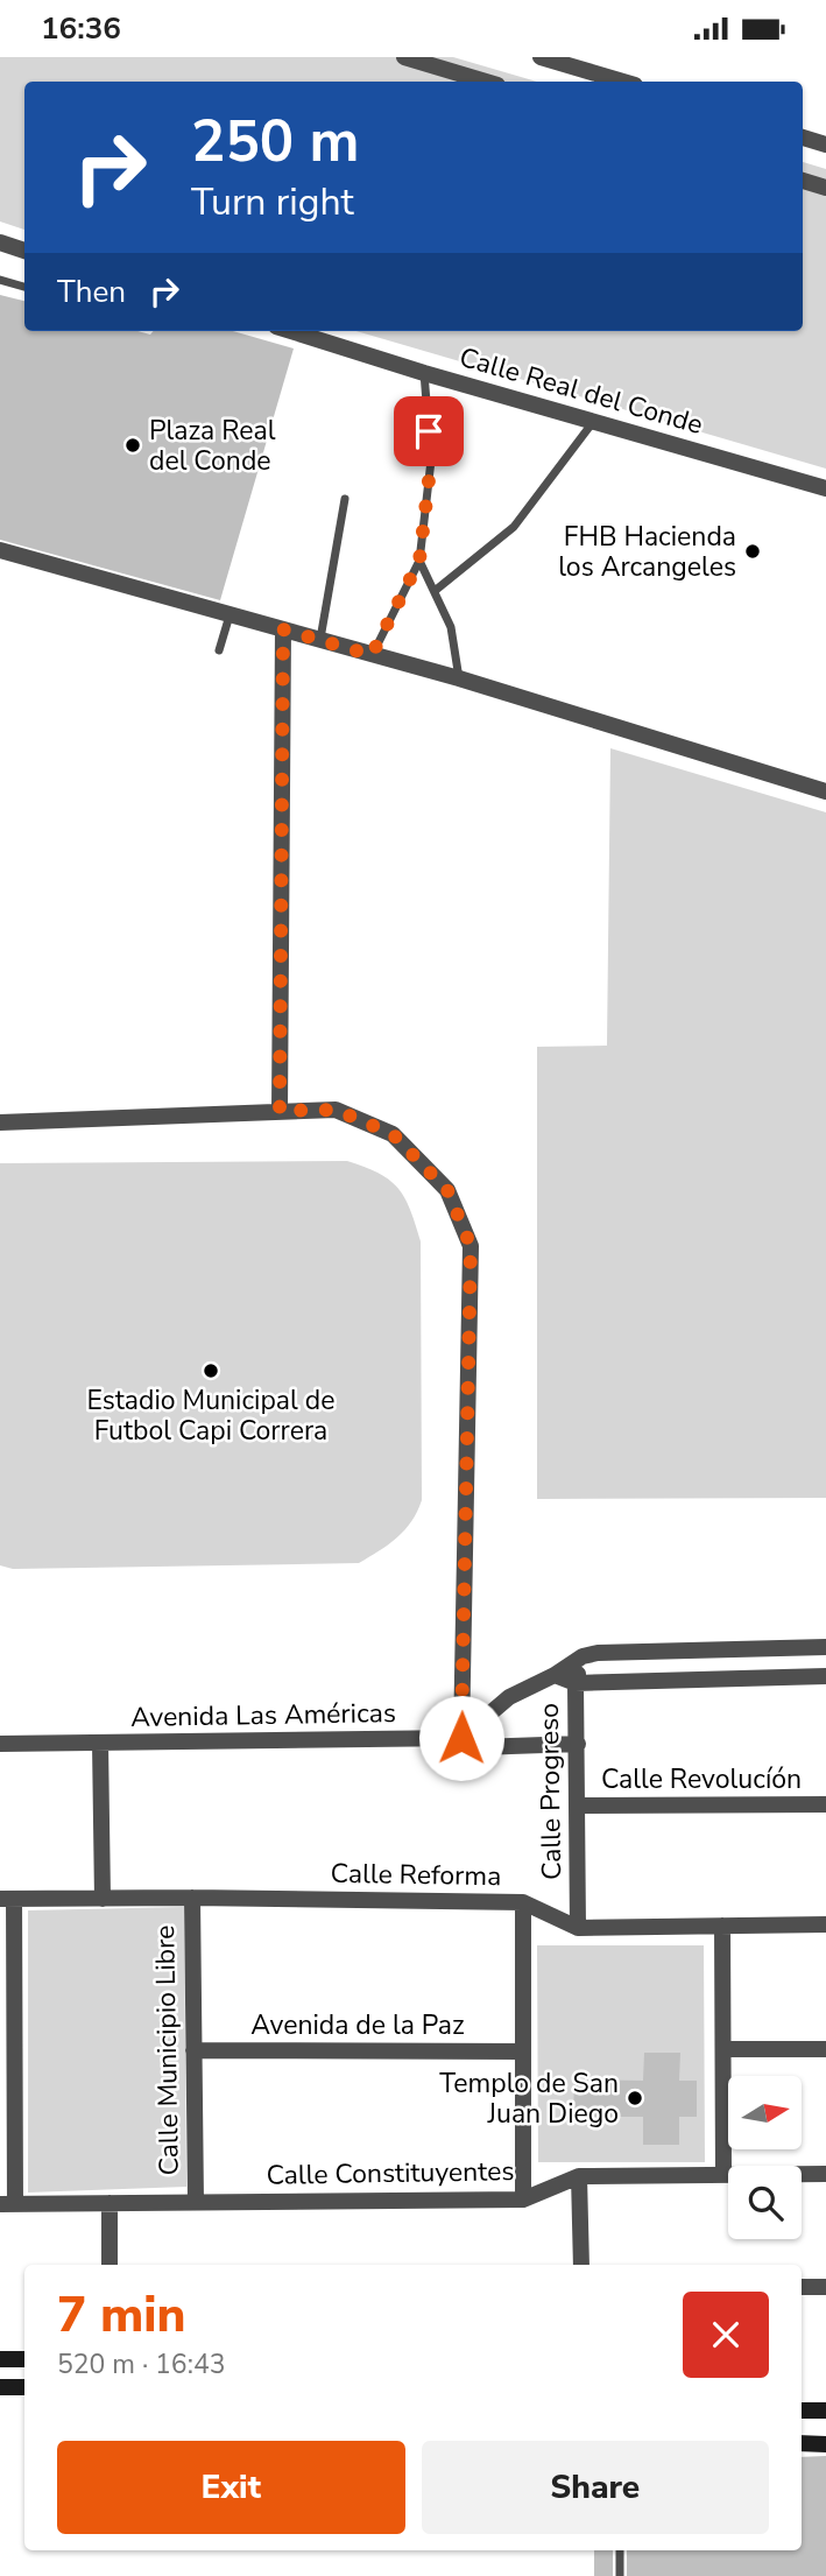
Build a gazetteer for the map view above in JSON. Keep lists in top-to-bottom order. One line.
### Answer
{"streets":{"street":["Calle Real del Conde","Avenida Las Américas","Calle Revolucíón","Calle Progreso","Calle Reforma","Avenida de la Paz","Calle Municipio Libre","Calle Constituyentes"]},"crossings":[["Avenida Las Américas","Calle Progreso"],["Calle Revolucíón","Calle Progreso"],["Calle Progreso","Calle Reforma"],["Calle Progreso","Avenida de la Paz"],["Calle Progreso","Calle Constituyentes"],["Calle Reforma","Calle Municipio Libre"],["Avenida de la Paz","Calle Municipio Libre"],["Calle Municipio Libre","Calle Constituyentes"]],"places":["Plaza Real del Conde","FHB Hacienda los Arcangeles","Estadio Municipal de Futbol Capi Correra","Templo de San Juan Diego"],"north":"right","page":{"status":"16:36","turn":["250 m","Turn right"],"then":"Then","heading":["7 min","520 m · 16:43"],"buttons":["Exit","Share"]}}
